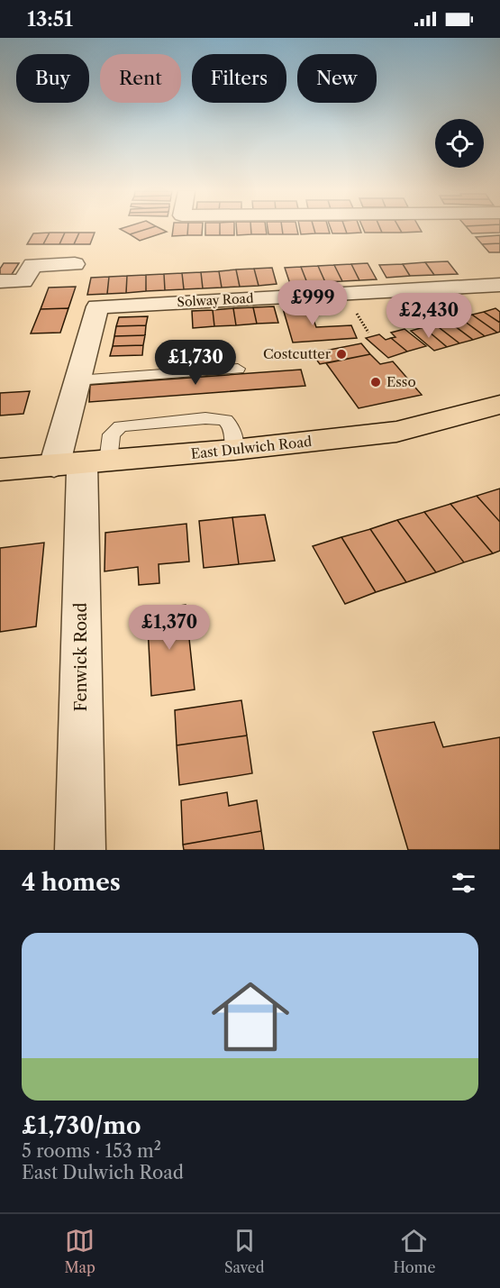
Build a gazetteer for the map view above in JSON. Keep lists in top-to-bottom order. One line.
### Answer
{"streets":{"main road":["East Dulwich Road"],"street":["Solway Road","Fenwick Road"]},"crossings":[["Solway Road","East Dulwich Road"],["Solway Road","Fenwick Road"],["East Dulwich Road","Fenwick Road"]],"places":["Costcutter","Esso"],"page":{"status":"13:51","chip":["Buy","Rent","Filters","New"],"price":["£999","£2,430","£1,730","£1,370"],"heading":"4 homes","list":[{"name":"£1,730/mo","note":"5 rooms · 153 m² · East Dulwich Road"}],"tabs":["Map","Saved","Home"]}}
